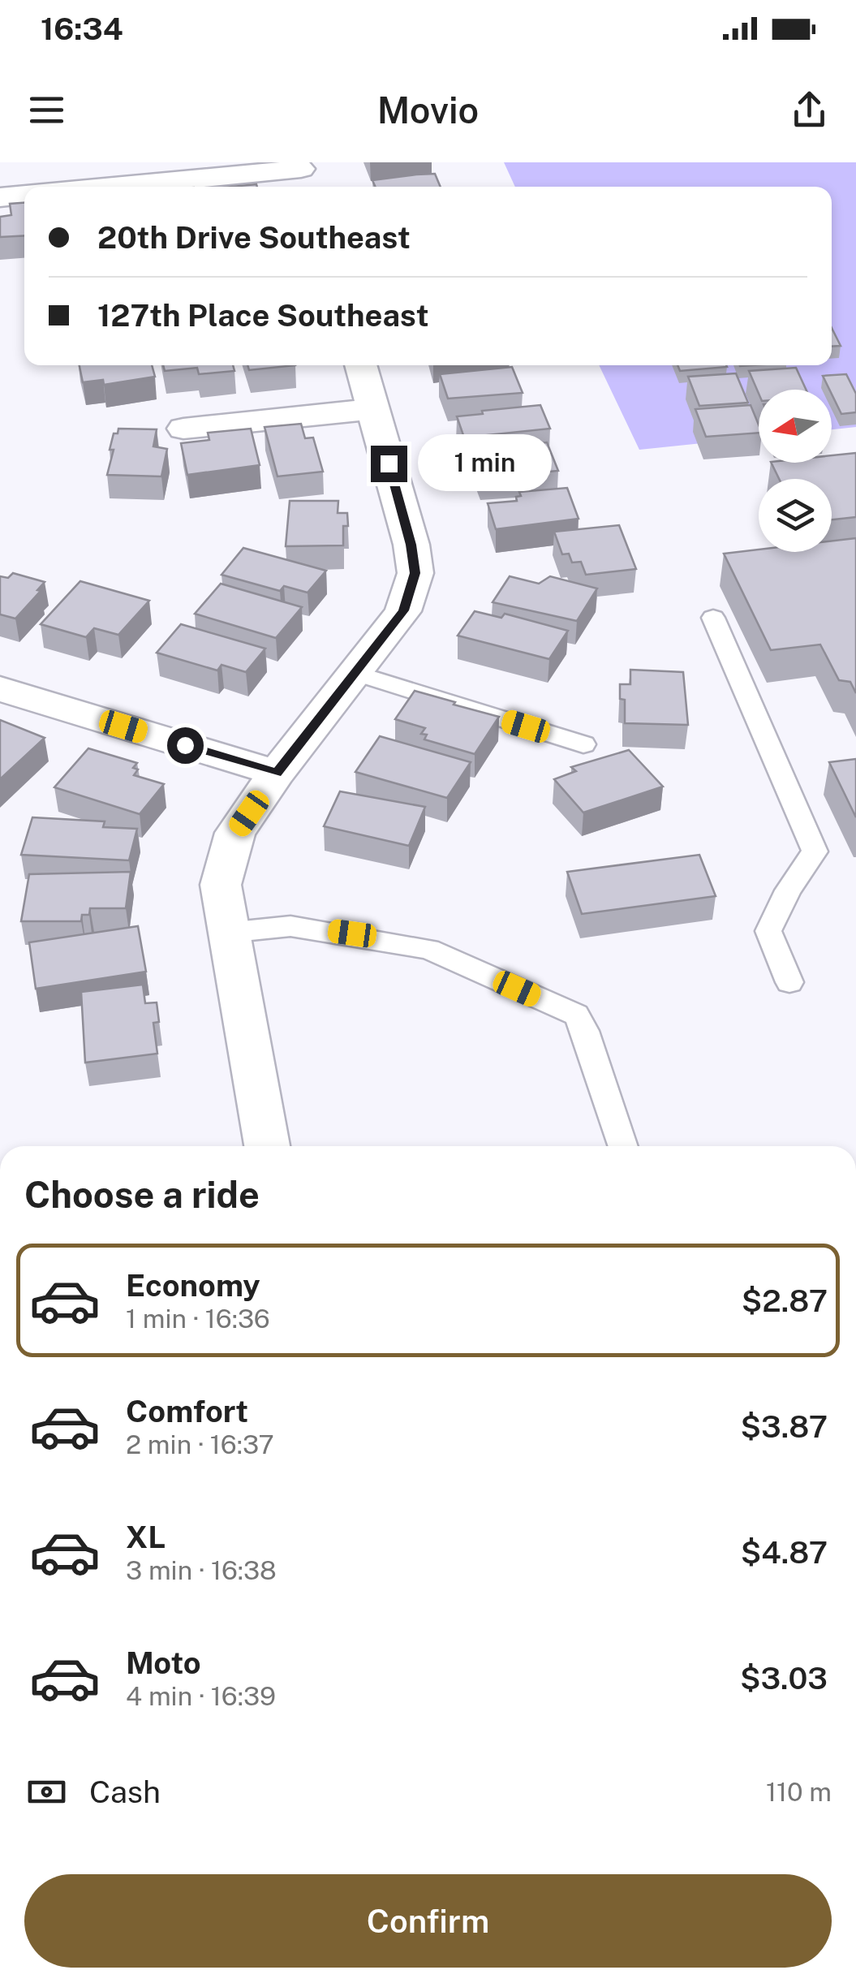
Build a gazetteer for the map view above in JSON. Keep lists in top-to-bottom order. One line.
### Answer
{"north":"left","page":{"status":"16:34","header":"Movio","banner":["20th Drive Southeast","127th Place Southeast"],"bubble":"1 min","heading":"Choose a ride","list":[{"name":"Economy","note":"1 min · 16:36","value":"$2.87"},{"name":"Comfort","note":"2 min · 16:37","value":"$3.87"},{"name":"XL","note":"3 min · 16:38","value":"$4.87"},{"name":"Moto","note":"4 min · 16:39","value":"$3.03"}],"pay":["Cash","110 m"],"buttons":"Confirm"}}
